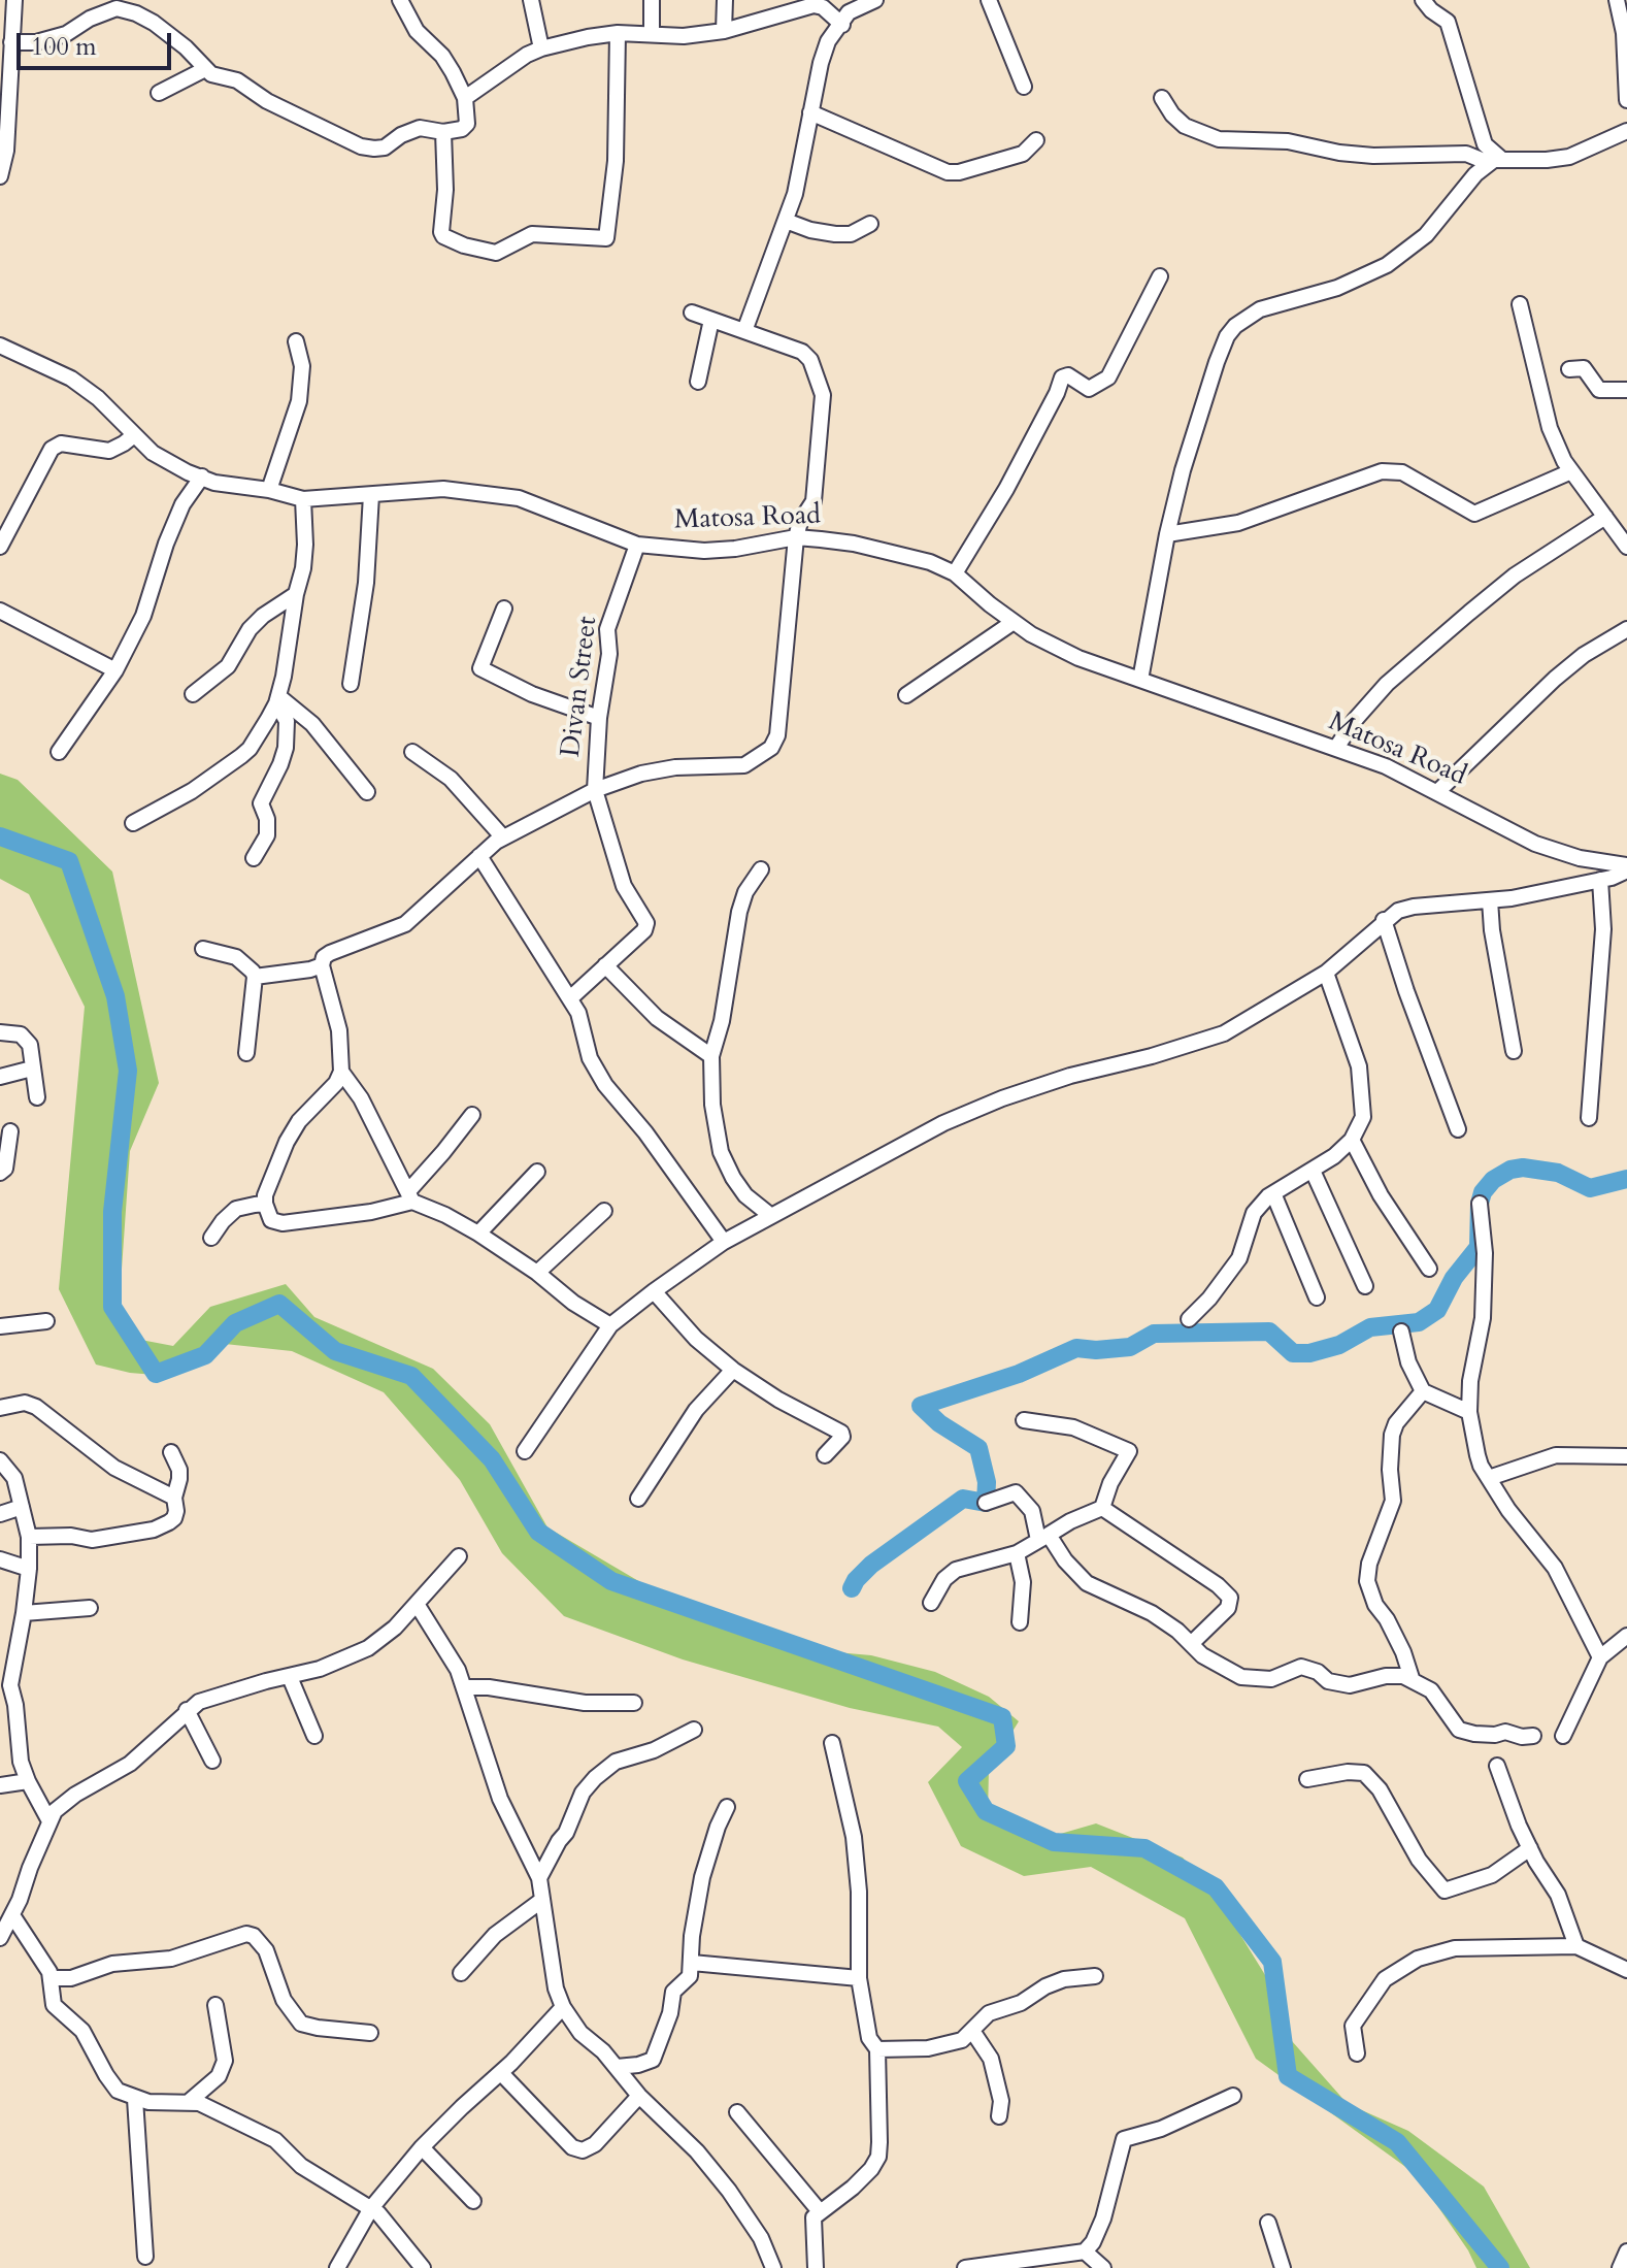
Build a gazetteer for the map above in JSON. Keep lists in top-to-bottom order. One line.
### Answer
{"streets":{"street":["Matosa Road","Divan Street"]},"crossings":[["Matosa Road","Divan Street"]],"scale_bar":"100 m"}
